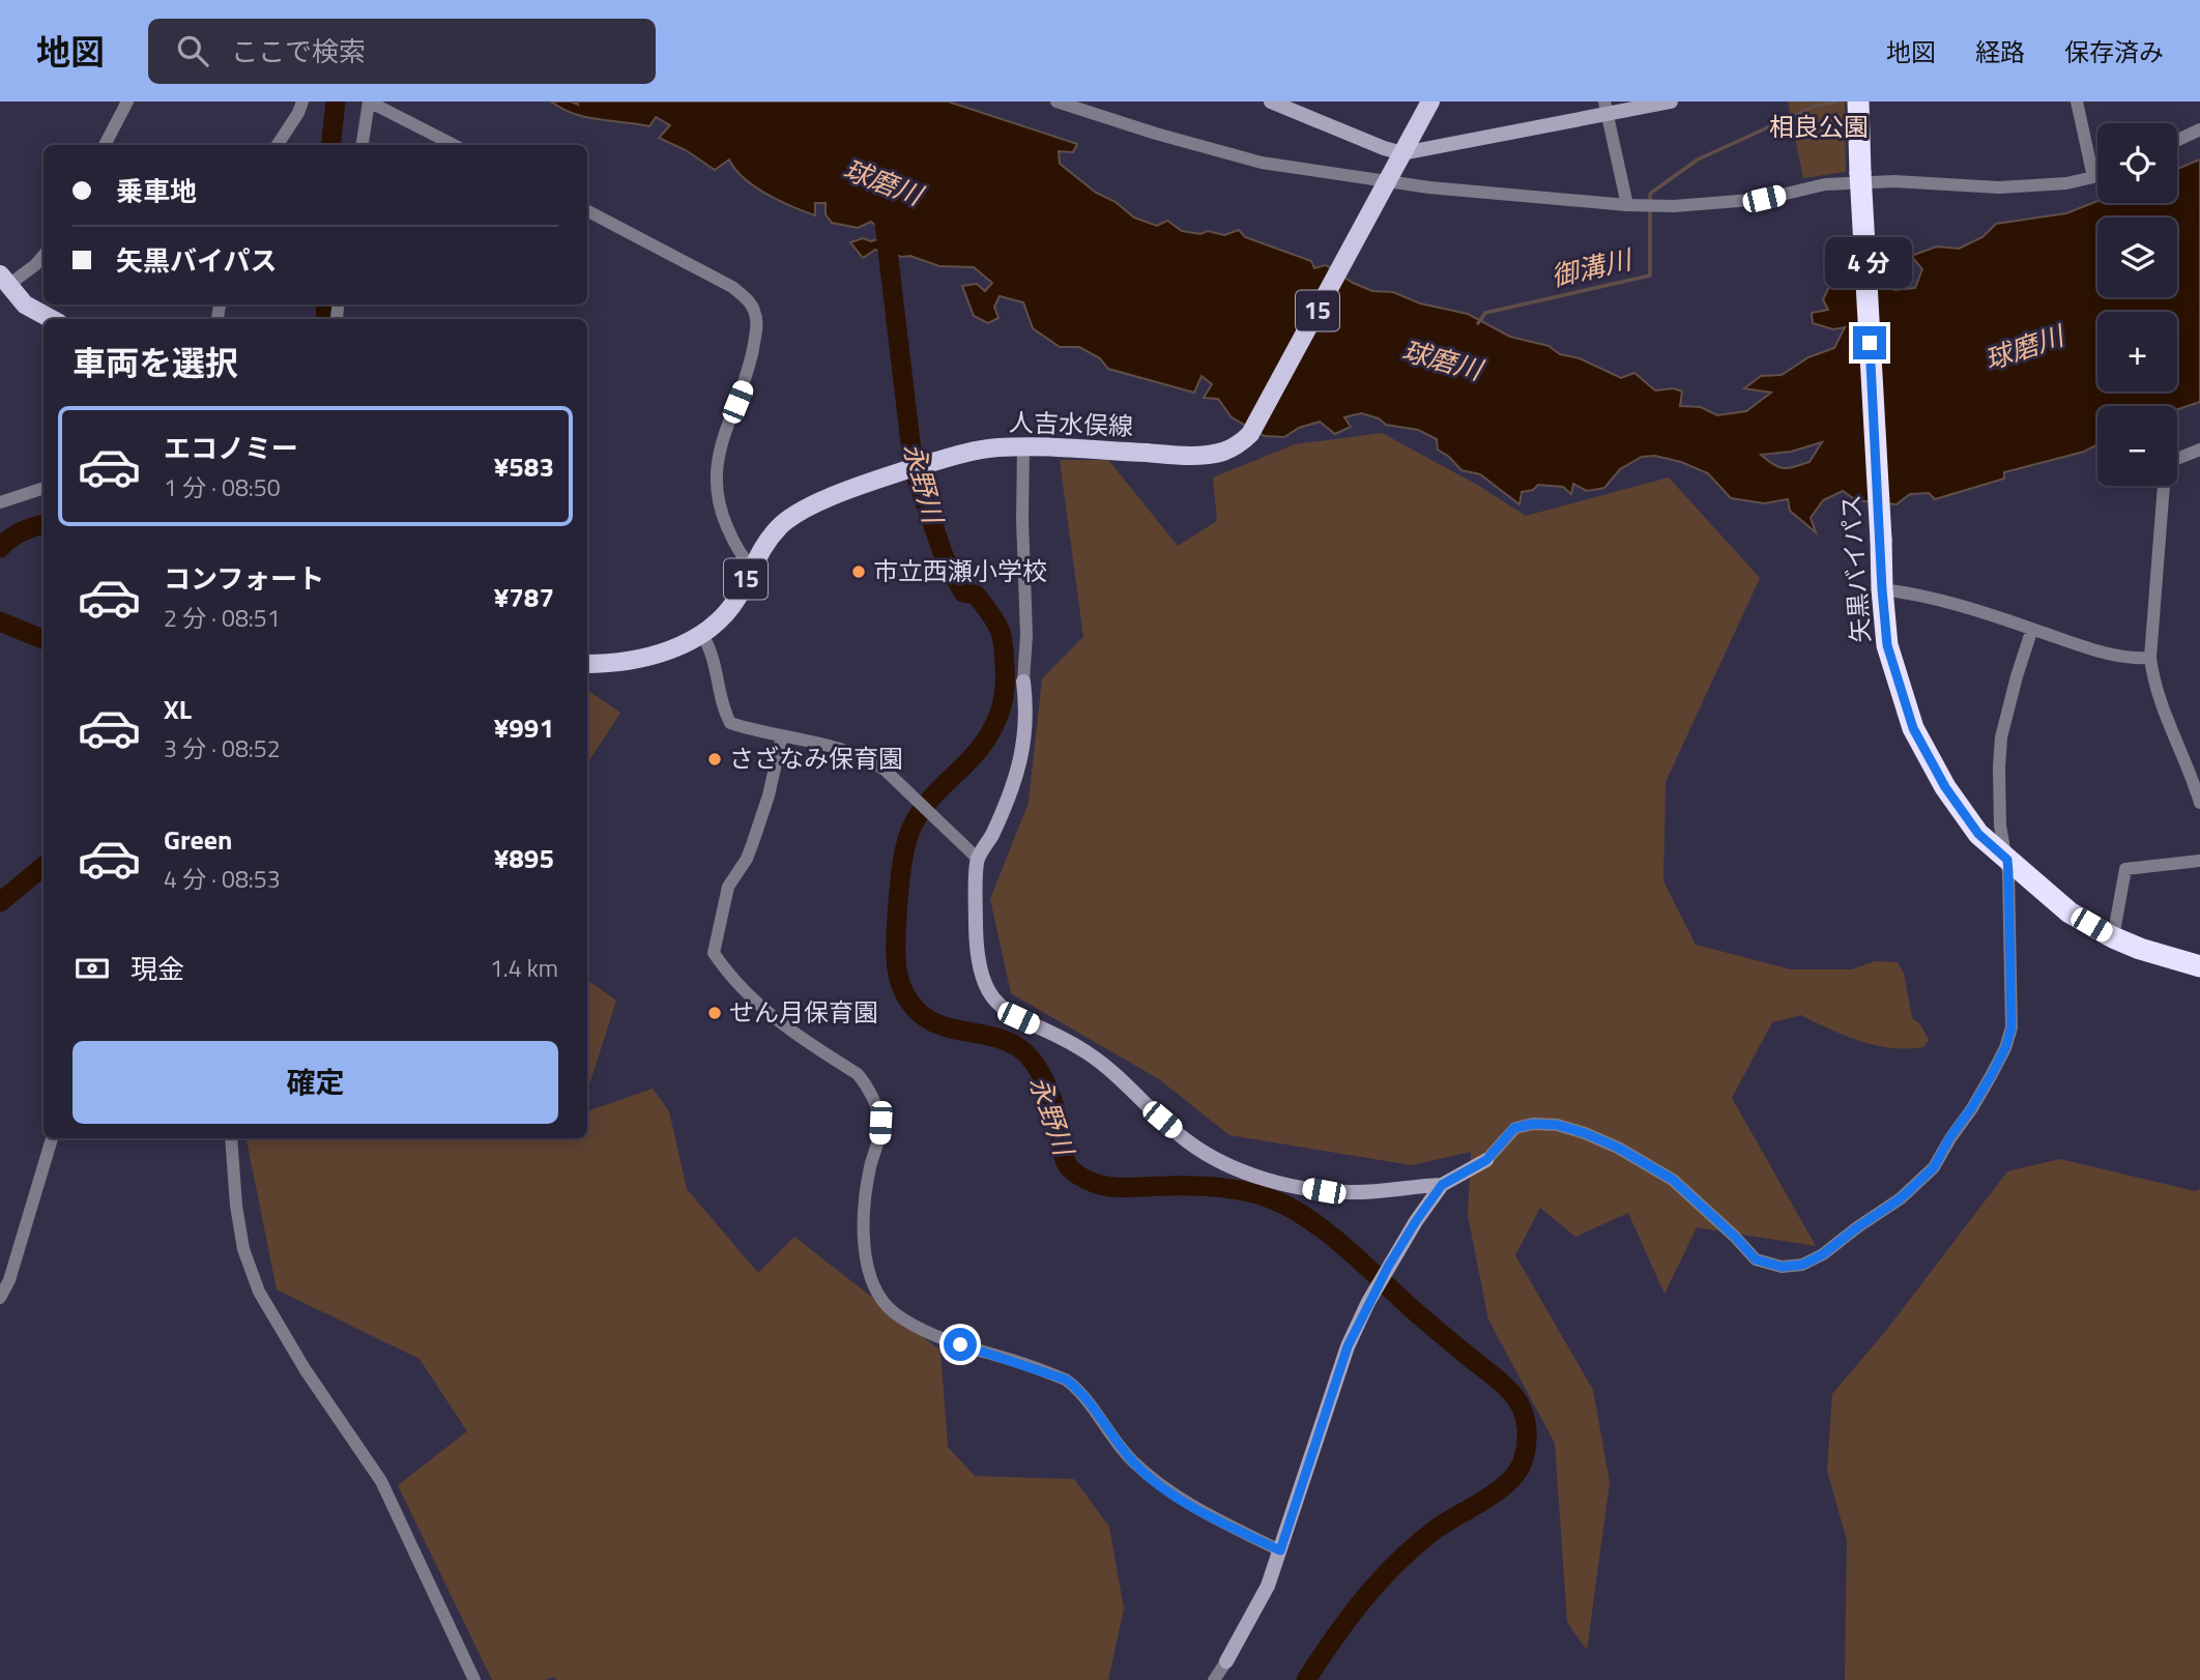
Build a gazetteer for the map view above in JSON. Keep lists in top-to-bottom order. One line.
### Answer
{"streets":{"highway":["矢黒バイパス"],"main road":["15","人吉水俣線"]},"water":["球磨川","御溝川","永野川"],"parks":["相良公園"],"places":["市立西瀬小学校","さざなみ保育園","せん月保育園"],"page":{"header":"地図","search":"ここで検索","nav":["地図","経路","保存済み"],"map_buttons":["+","−"],"banner":["乗車地","矢黒バイパス"],"bubble":"4 分","heading":"車両を選択","list":[{"name":"エコノミー","note":"1 分 · 08:50","value":"¥583"},{"name":"コンフォート","note":"2 分 · 08:51","value":"¥787"},{"name":"XL","note":"3 分 · 08:52","value":"¥991"},{"name":"Green","note":"4 分 · 08:53","value":"¥895"}],"pay":["現金","1.4 km"],"buttons":"確定"}}
